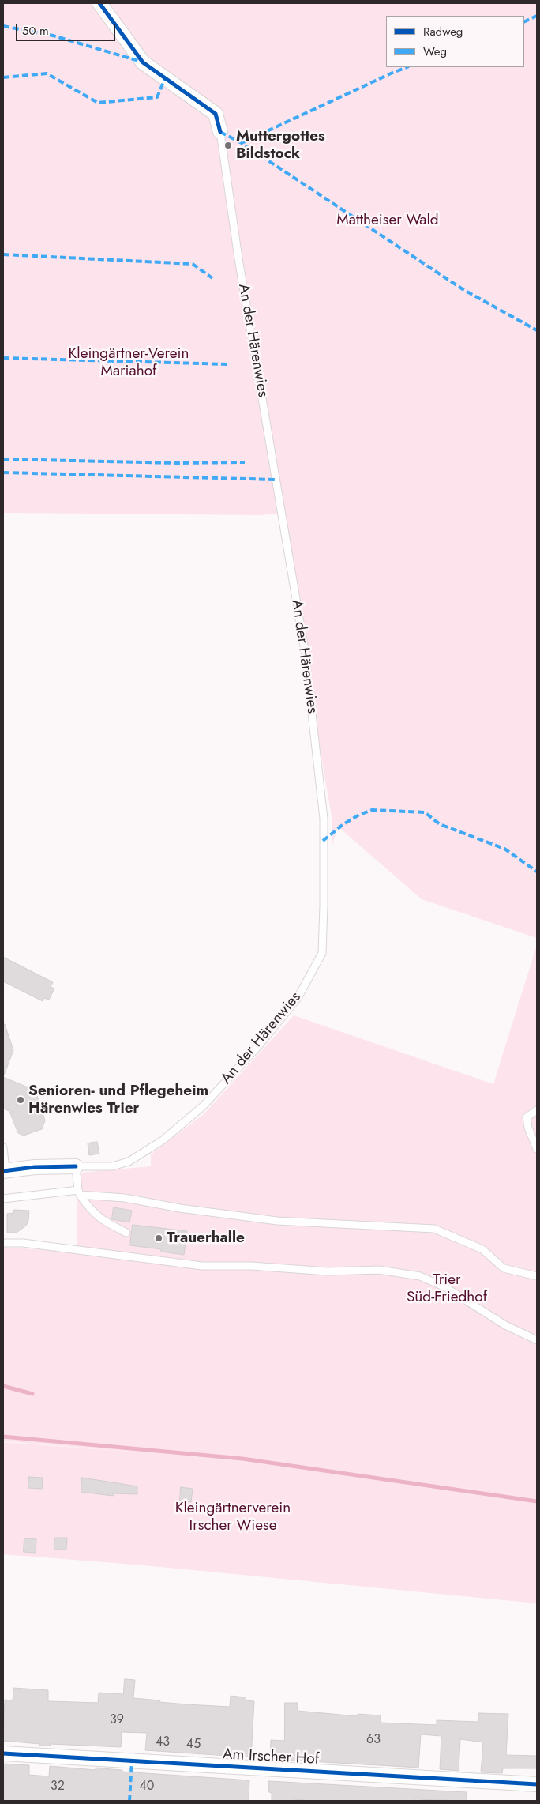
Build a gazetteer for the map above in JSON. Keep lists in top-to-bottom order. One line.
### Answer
{"streets":{"street":["An der Härenwies","Am Irscher Hof"]},"parks":["Mattheiser Wald","Kleingärtner-Verein Mariahof","Trier Süd-Friedhof","Kleingärtnerverein Irscher Wiese"],"places":["Muttergottes Bildstock","Senioren- und Pflegeheim Härenwies Trier","Trauerhalle"],"house_numbers":["39","63","43","45","32","40"],"legend":["Radweg","Weg"],"scale_bar":"50 m"}
